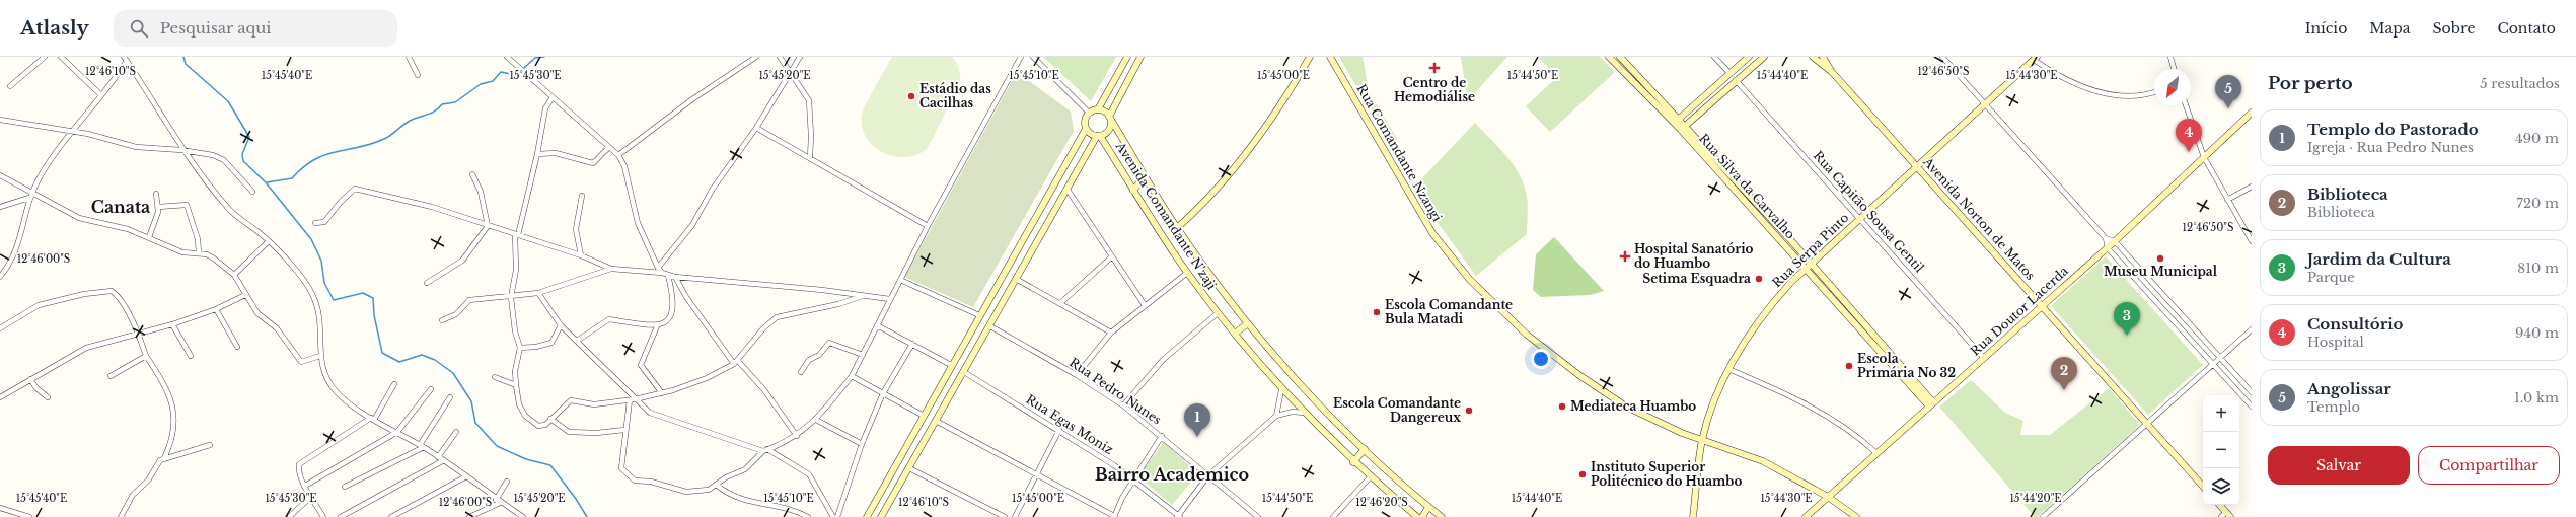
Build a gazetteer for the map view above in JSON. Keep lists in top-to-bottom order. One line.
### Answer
{"streets":{"street":["Rua Comandante Nzangi","Rua Silva da Carvalho","Rua Capitão Sousa Gentil","Avenida Comandante N'zaji","Avenida Norton de Matos","Rua Serpa Pinto","Rua Doutor Lacerda","Rua Pedro Nunes","Rua Egas Moniz"]},"crossings":[["Rua Comandante Nzangi","Rua Serpa Pinto"],["Rua Comandante Nzangi","Rua Doutor Lacerda"],["Rua Silva da Carvalho","Rua Serpa Pinto"],["Rua Silva da Carvalho","Rua Doutor Lacerda"],["Rua Capitão Sousa Gentil","Rua Serpa Pinto"],["Rua Capitão Sousa Gentil","Rua Doutor Lacerda"],["Avenida Norton de Matos","Rua Serpa Pinto"],["Avenida Norton de Matos","Rua Doutor Lacerda"]],"districts":["Canata","Bairro Academico"],"places":{"health":["Centro de Hemodiálise","Hospital Sanatório do Huambo"],"other":["Estádio das Cacilhas","Museu Municipal","Setima Esquadra","Escola Comandante Bula Matadi","Escola Primária No 32","Mediateca Huambo","Escola Comandante Dangereux","Instituto Superior Politécnico do Huambo"]},"north":"bottom left","page":{"header":"Atlasly","search":"Pesquisar aqui","nav":["Início","Mapa","Sobre","Contato"],"heading":["Por perto","5 resultados"],"pins":["5","4","3","2","1"],"list":[{"mark":"1","name":"Templo do Pastorado","note":"Igreja · Rua Pedro Nunes","value":"490 m"},{"mark":"2","name":"Biblioteca","note":"Biblioteca","value":"720 m"},{"mark":"3","name":"Jardim da Cultura","note":"Parque","value":"810 m"},{"mark":"4","name":"Consultório","note":"Hospital","value":"940 m"},{"mark":"5","name":"Angolissar","note":"Templo","value":"1.0 km"}],"map_buttons":["+","−"],"buttons":["Salvar","Compartilhar"]},"coordinates":["12°46'10\"S","12°46'50\"S","15°45'40\"E","15°45'30\"E","15°45'20\"E","15°45'10\"E","15°45'00\"E","15°44'50\"E","15°44'40\"E","15°44'30\"E","12°46'00\"S","15°44'20\"E","12°46'20\"S"]}
